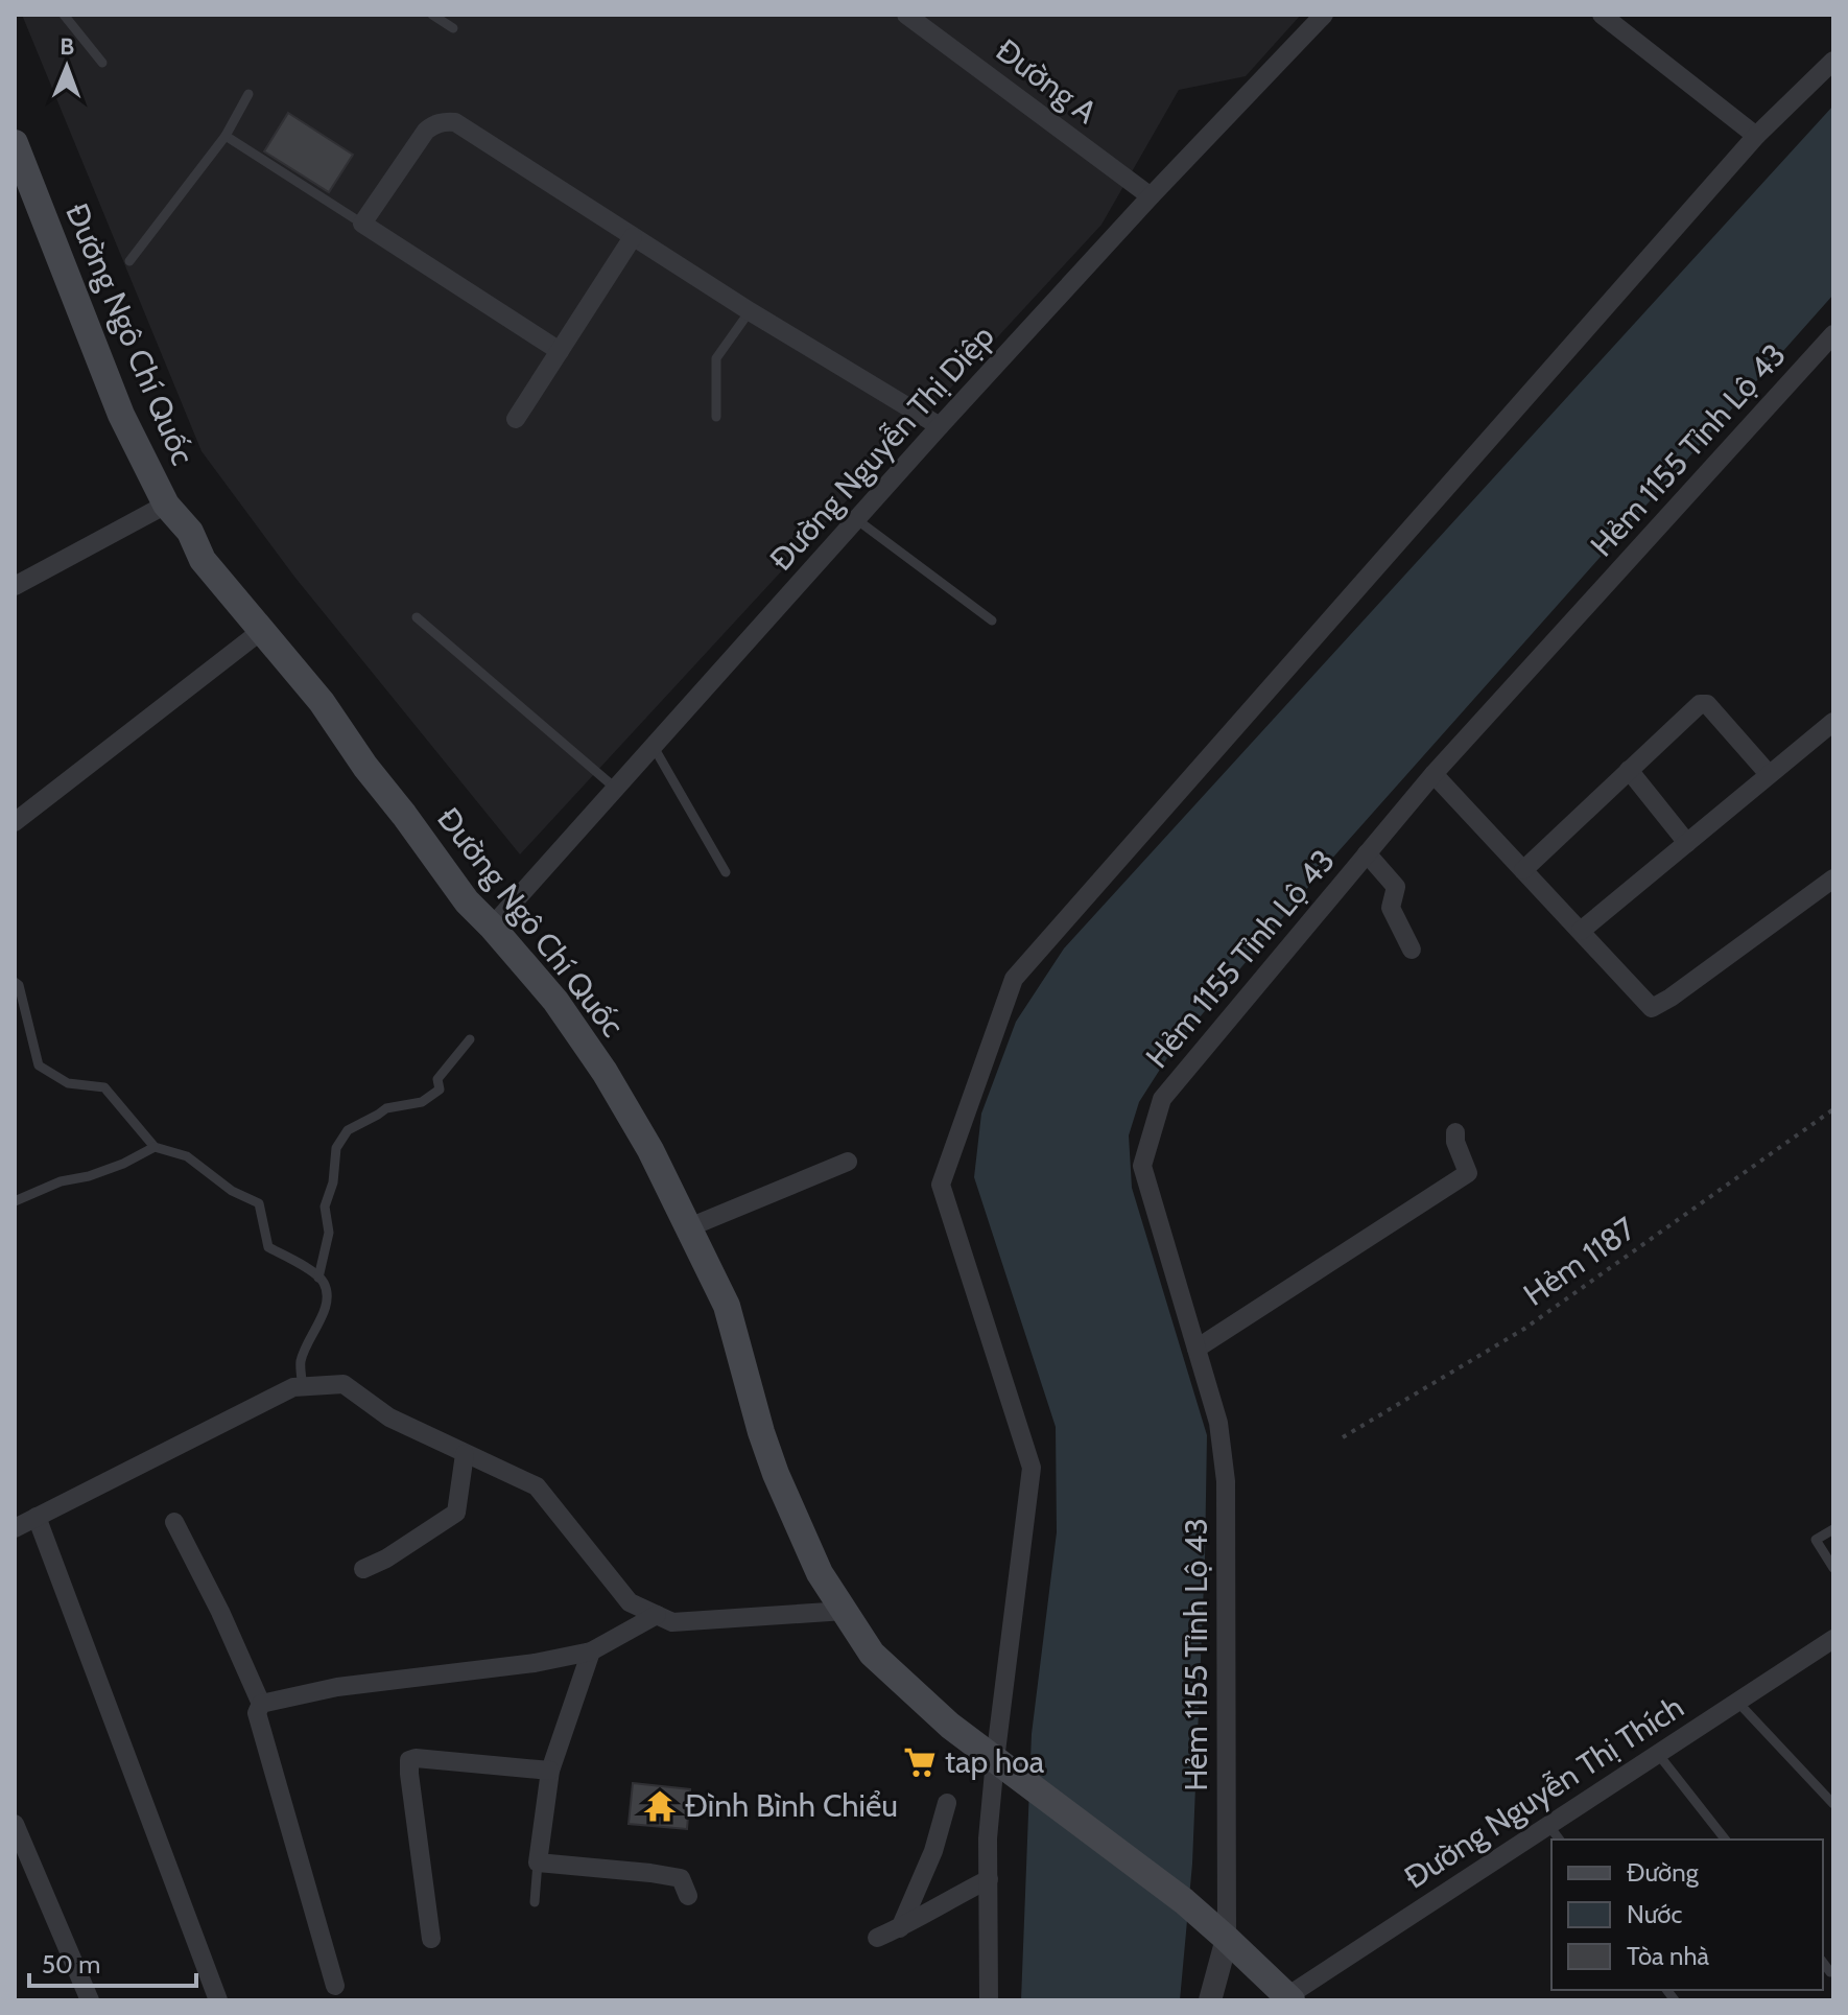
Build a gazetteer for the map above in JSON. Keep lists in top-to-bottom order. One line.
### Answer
{"streets":{"main road":["Đường Ngô Chí Quốc"],"street":["Đường A","Đường Nguyễn Thị Diệp","Hẻm 1155 Tỉnh Lộ 43","Đường Nguyễn Thị Thích"],"path":["Hẻm 1187"]},"crossings":[["Đường A","Đường Nguyễn Thị Diệp"],["Đường Ngô Chí Quốc","Đường Nguyễn Thị Diệp"],["Đường Ngô Chí Quốc","Hẻm 1155 Tỉnh Lộ 43"],["Đường Ngô Chí Quốc","Đường Nguyễn Thị Thích"]],"places":{"supermarket":["tap hoa"],"temple":["Đình Bình Chiểu"]},"legend":["Đường","Nước","Tòa nhà"],"scale_bar":"50 m","north":"top"}
